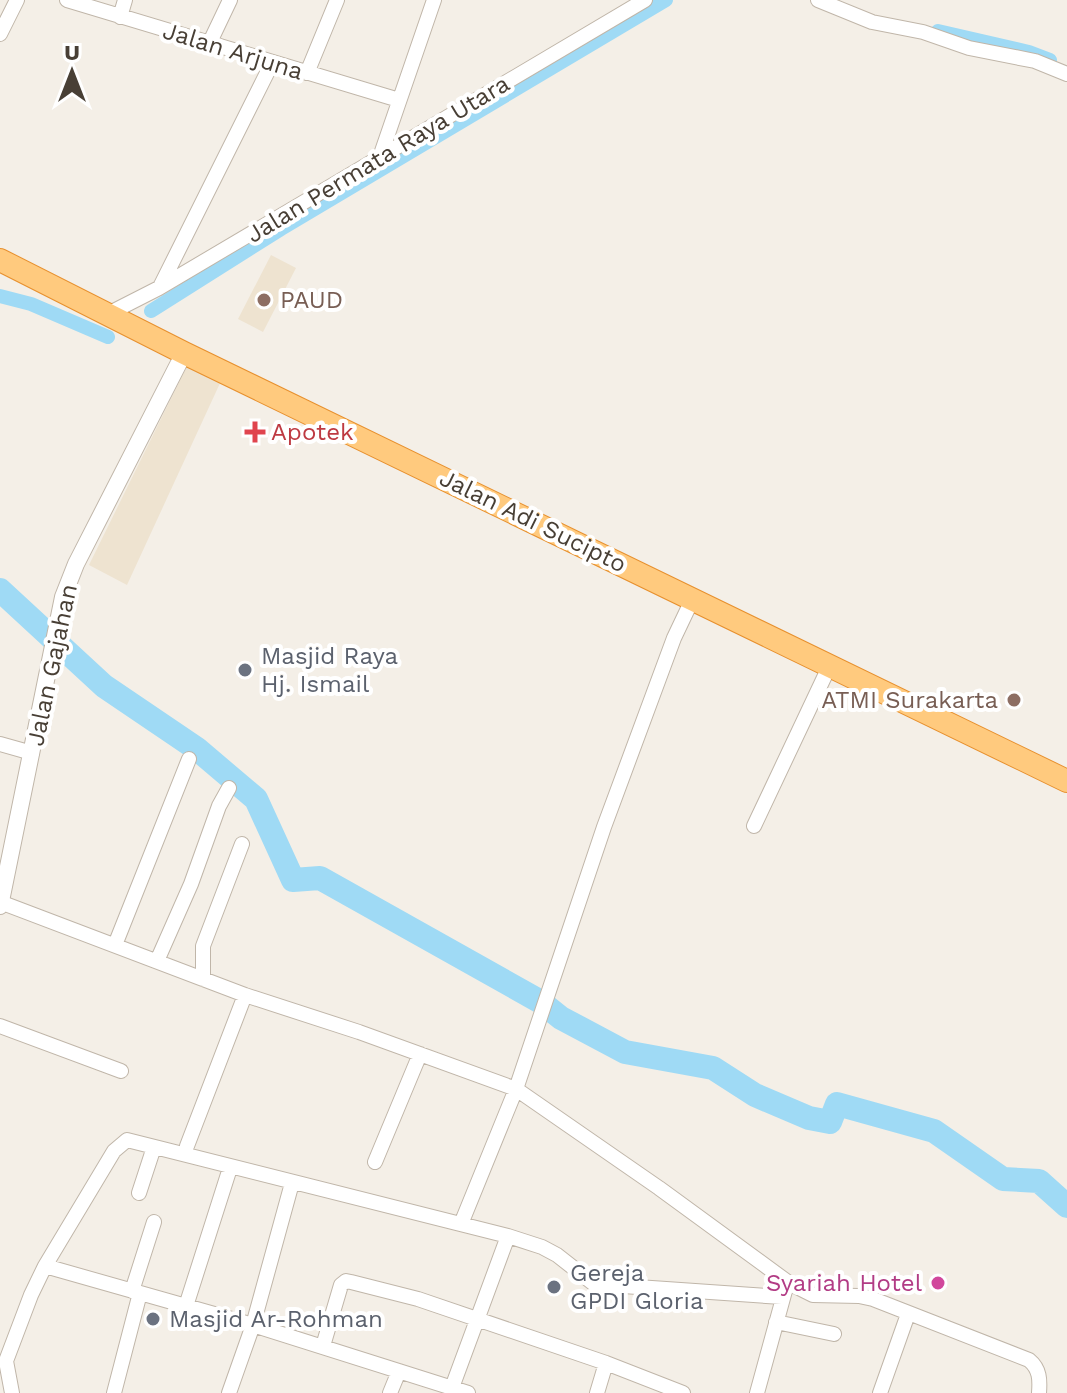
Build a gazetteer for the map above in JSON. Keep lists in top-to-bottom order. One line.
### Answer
{"streets":{"highway":["Jalan Adi Sucipto"],"street":["Jalan Arjuna","Jalan Permata Raya Utara","Jalan Gajahan"]},"crossings":[["Jalan Permata Raya Utara","Jalan Adi Sucipto"],["Jalan Adi Sucipto","Jalan Gajahan"]],"places":{"other":["PAUD","Masjid Raya Hj. Ismail","ATMI Surakarta","Syariah Hotel","Gereja GPDI Gloria","Masjid Ar-Rohman"],"health":["Apotek"]},"north":"top"}
